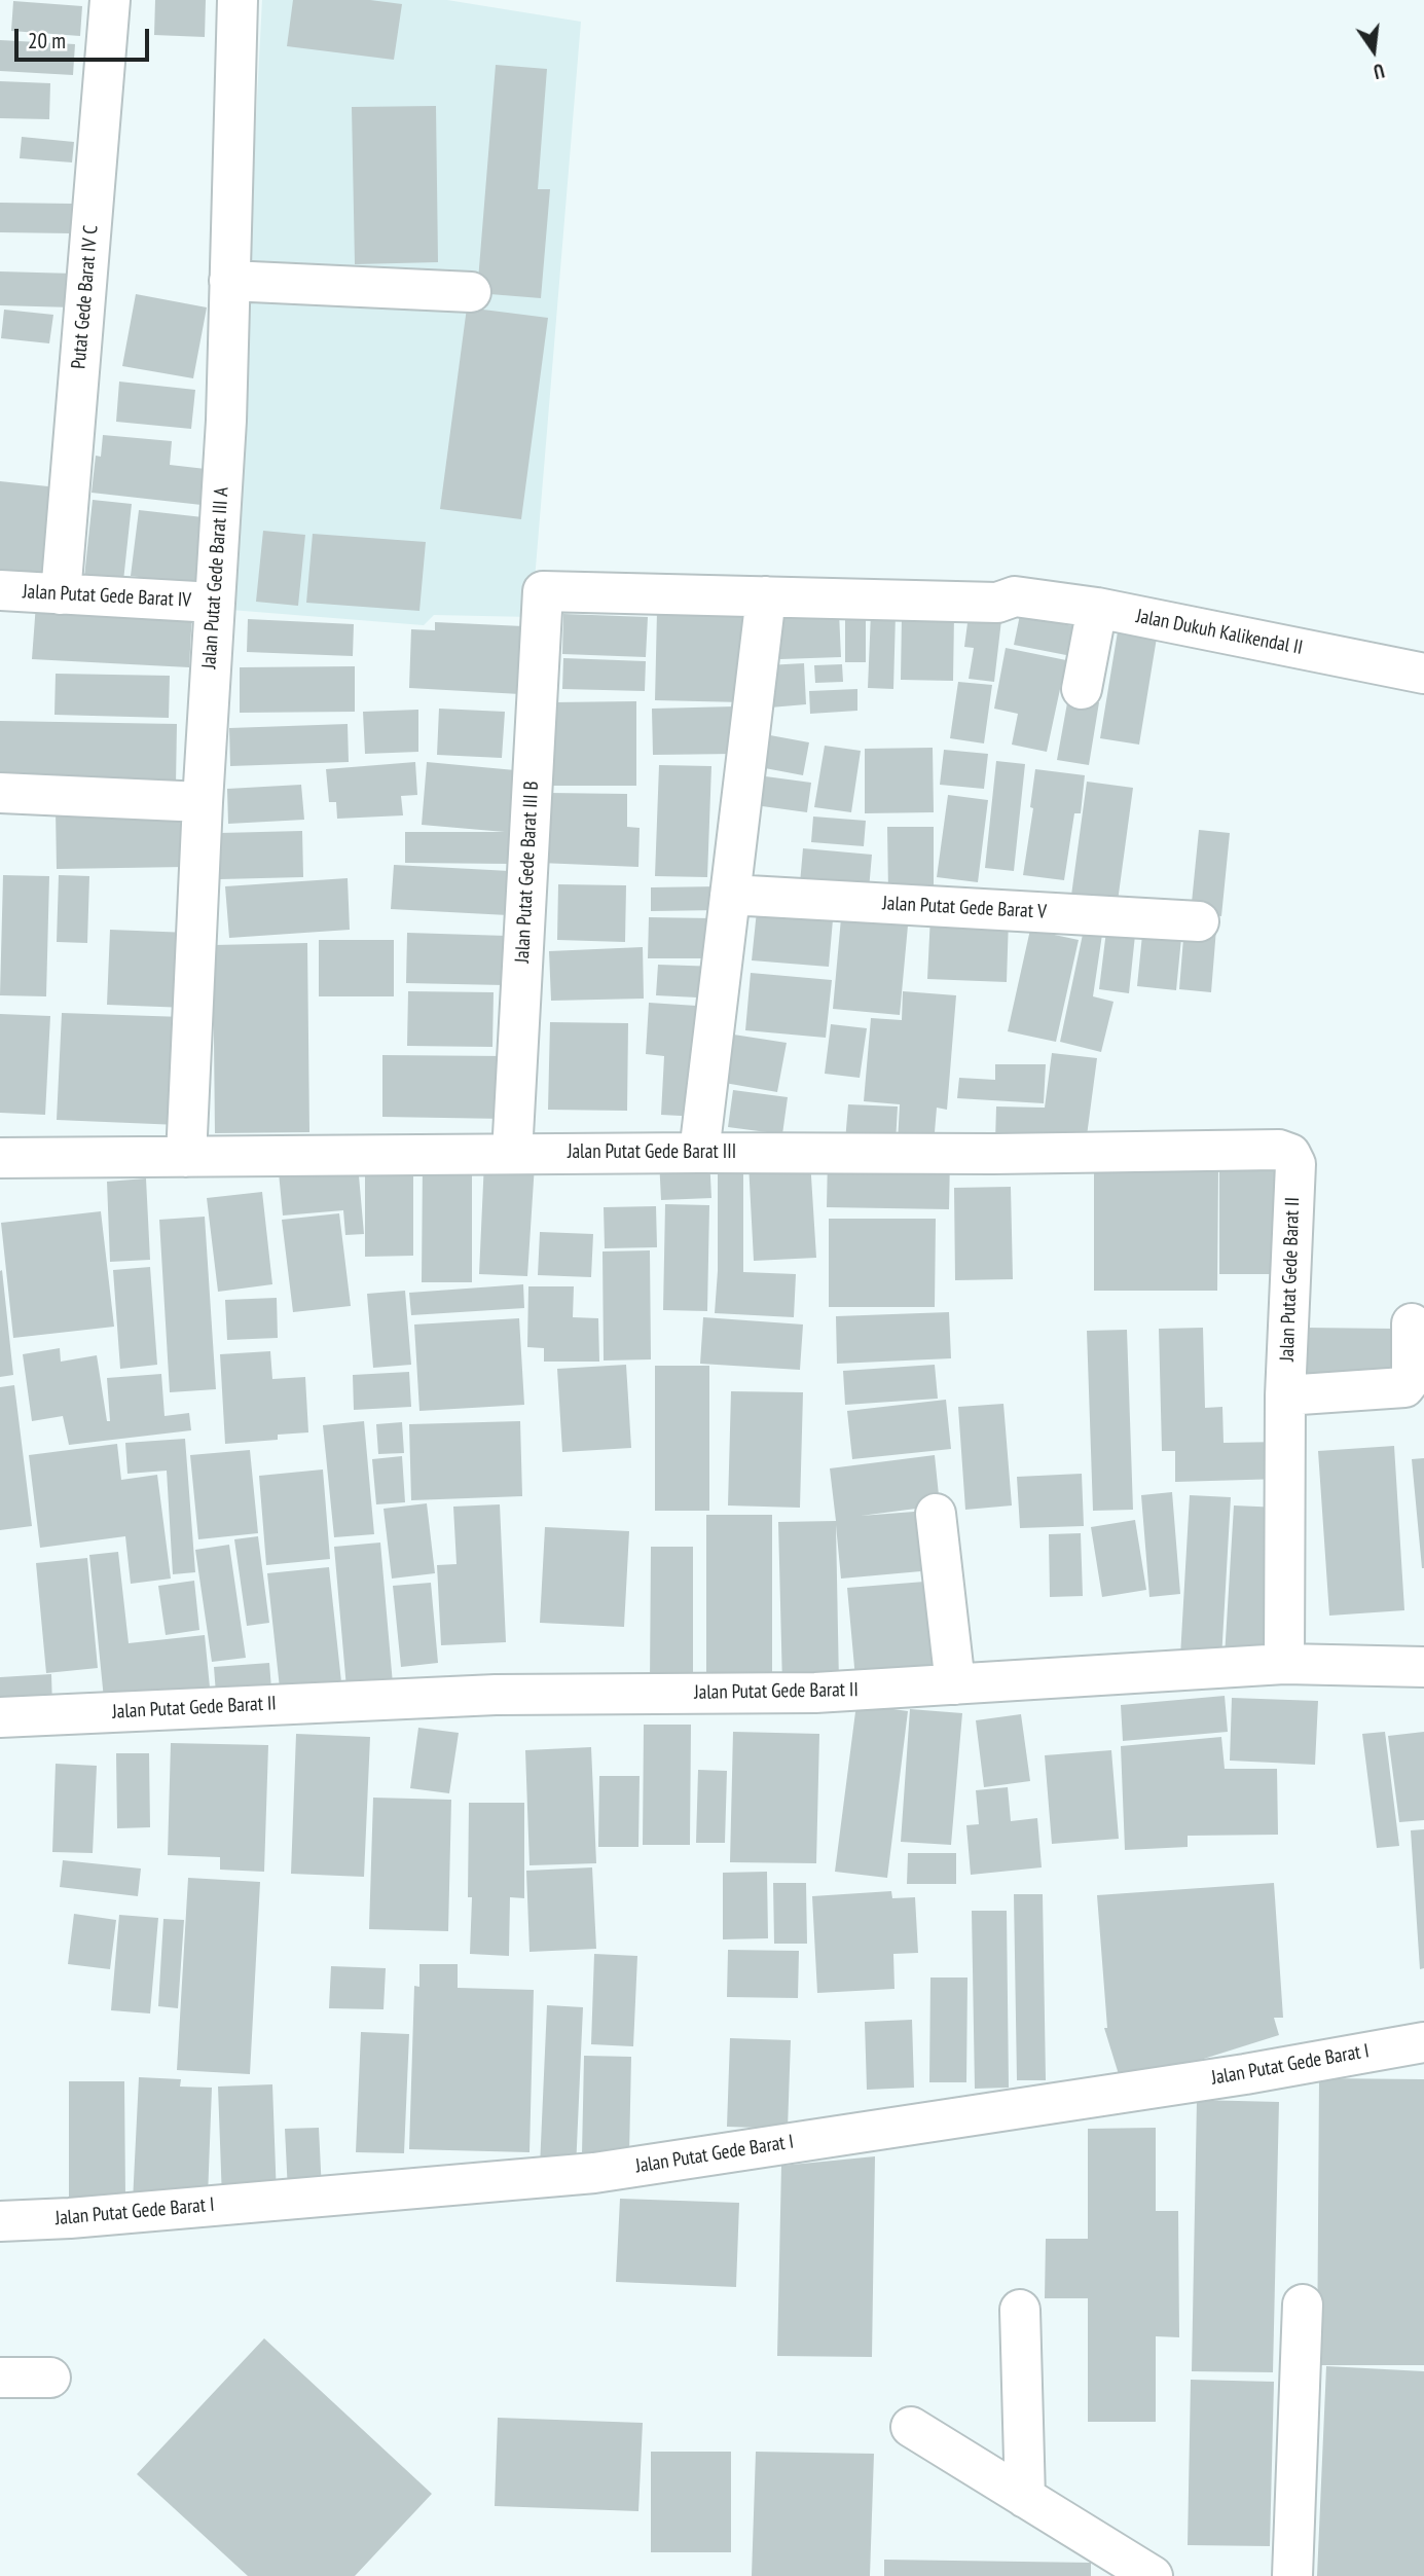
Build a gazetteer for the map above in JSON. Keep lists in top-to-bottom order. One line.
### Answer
{"streets":{"street":["Putat Gede Barat IV C","Jalan Putat Gede Barat III A","Jalan Putat Gede Barat IV","Jalan Dukuh Kalikendal II","Jalan Putat Gede Barat III B","Jalan Putat Gede Barat V","Jalan Putat Gede Barat III","Jalan Putat Gede Barat II","Jalan Putat Gede Barat I"]},"crossings":[["Putat Gede Barat IV C","Jalan Putat Gede Barat IV"],["Jalan Putat Gede Barat III A","Jalan Putat Gede Barat IV"],["Jalan Putat Gede Barat III A","Jalan Putat Gede Barat III"],["Jalan Dukuh Kalikendal II","Jalan Putat Gede Barat III B"],["Jalan Putat Gede Barat III B","Jalan Putat Gede Barat III"],["Jalan Putat Gede Barat III","Jalan Putat Gede Barat II"]],"scale_bar":"20 m","north":"bottom"}
